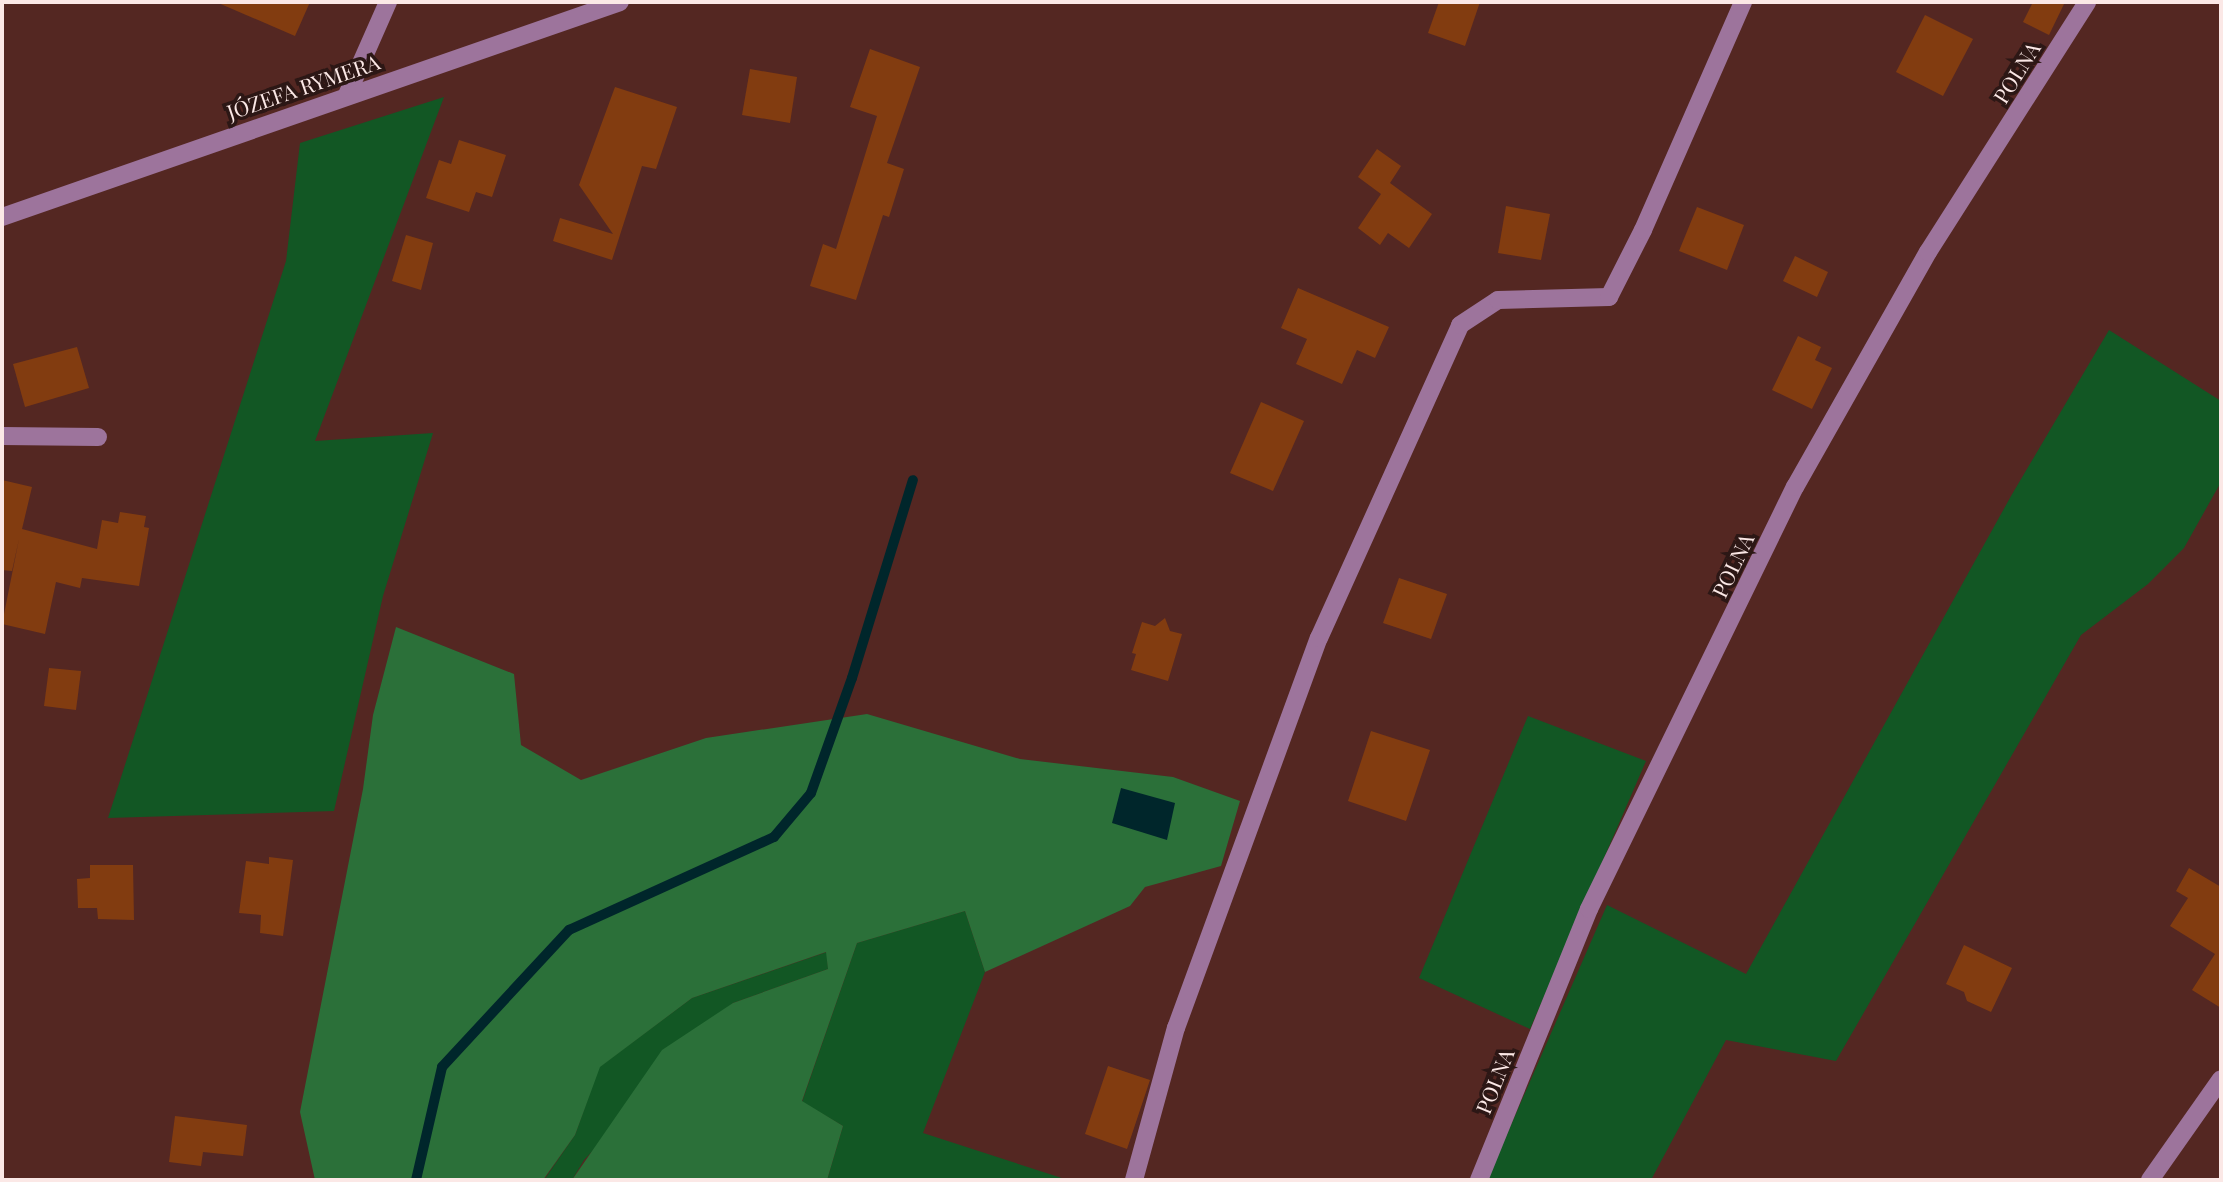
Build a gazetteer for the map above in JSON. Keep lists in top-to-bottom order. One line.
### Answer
{"streets":{"street":["POLNA","JÓZEFA RYMERA"]}}
